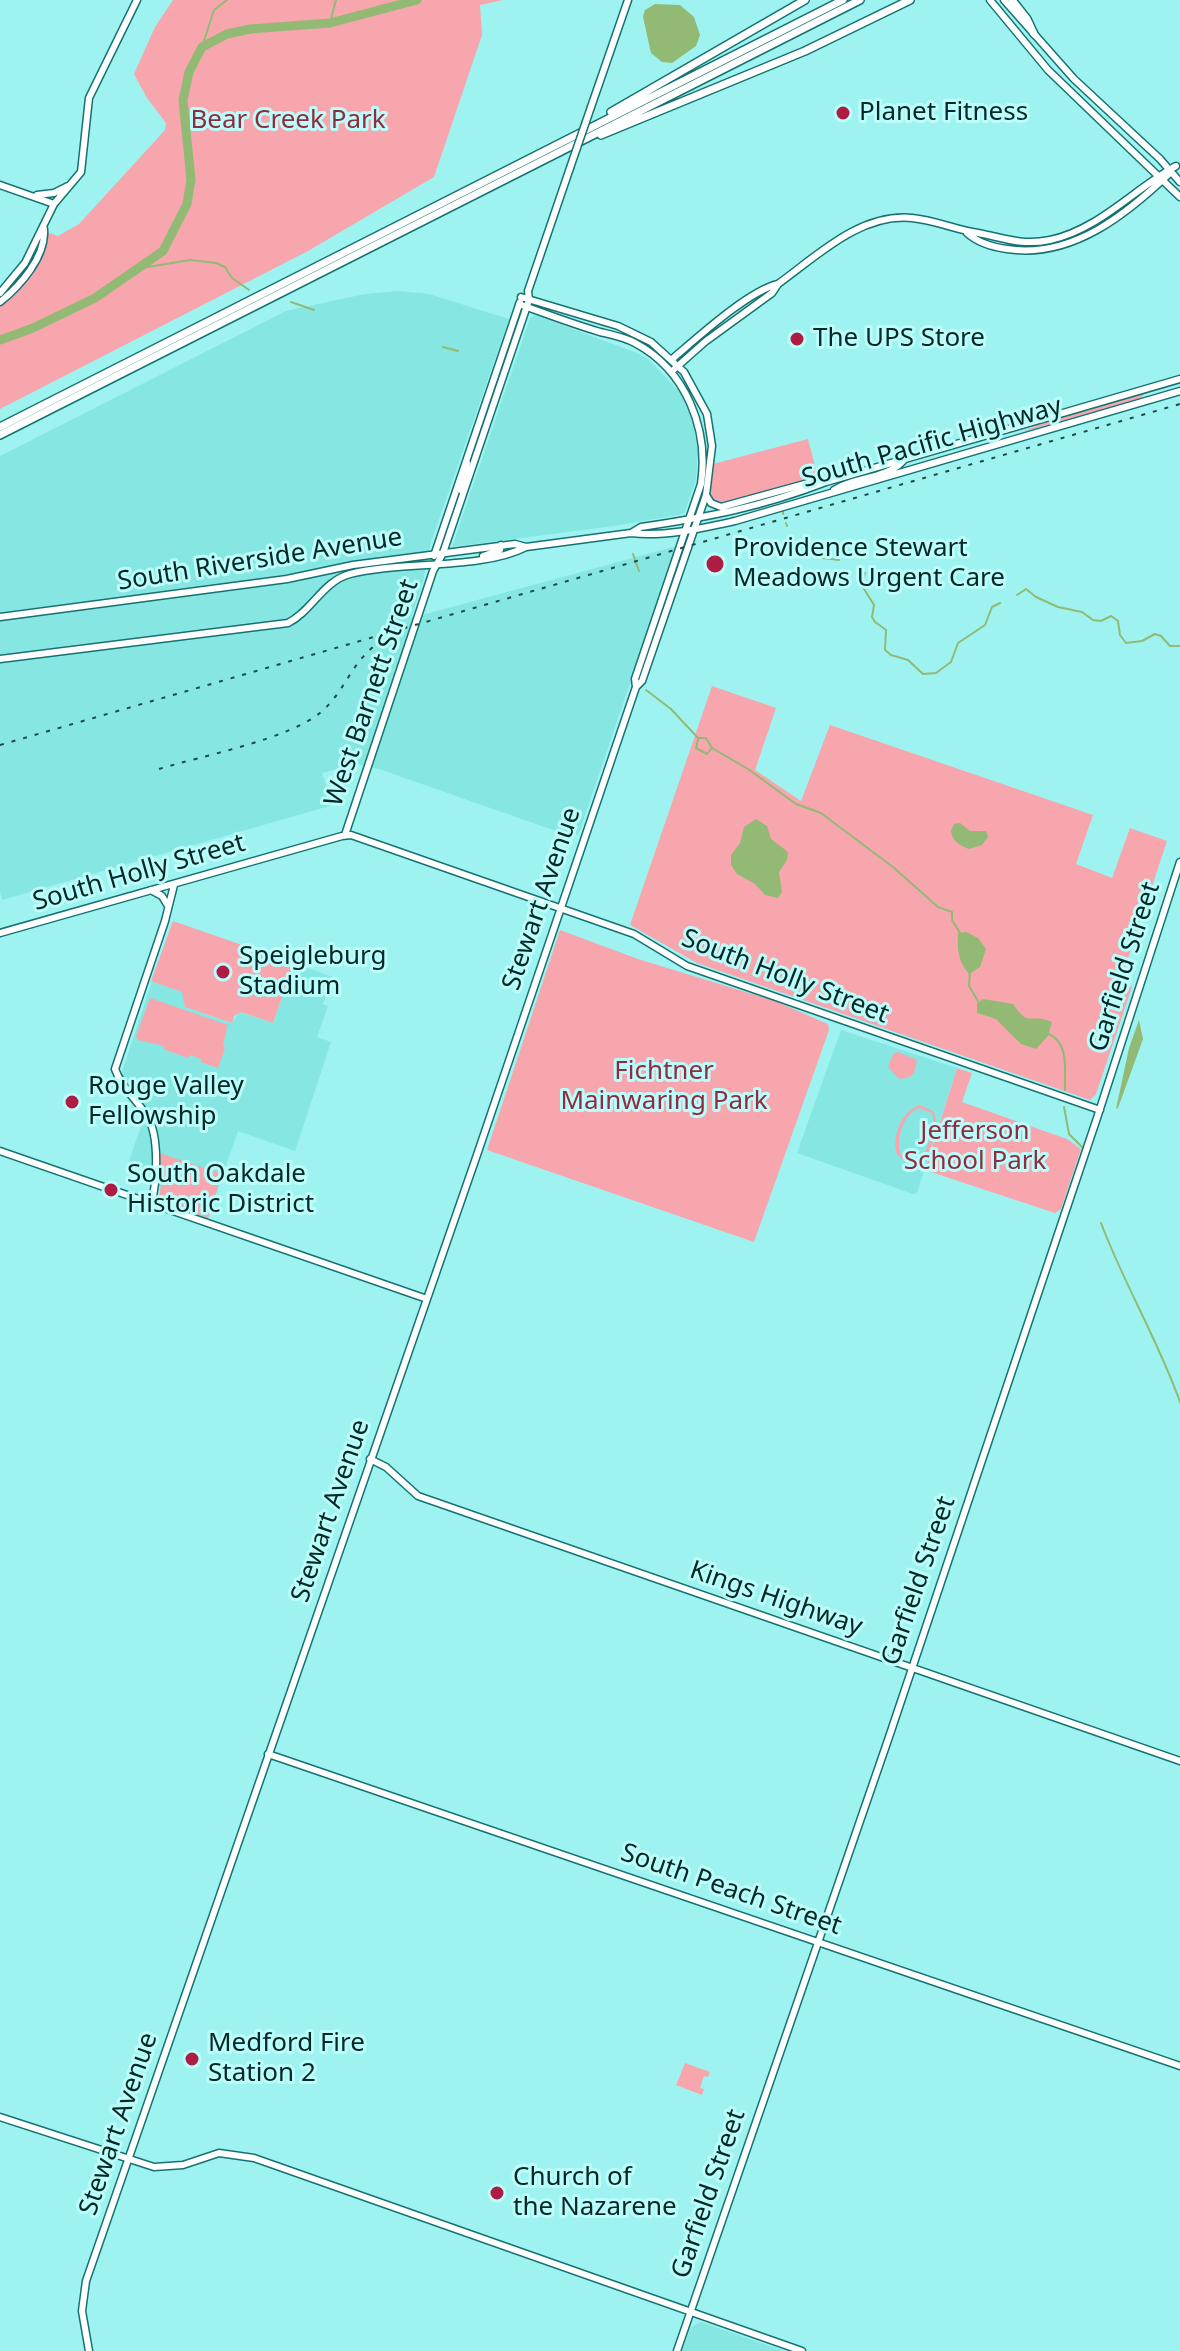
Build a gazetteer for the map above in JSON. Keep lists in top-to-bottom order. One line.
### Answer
{"streets":{"main road":["South Pacific Highway","South Riverside Avenue","West Barnett Street","South Holly Street","Stewart Avenue","Garfield Street","Kings Highway","South Peach Street"]},"crossings":[["South Pacific Highway","South Riverside Avenue"],["South Pacific Highway","Stewart Avenue"],["South Riverside Avenue","West Barnett Street"],["South Riverside Avenue","Stewart Avenue"],["West Barnett Street","South Holly Street"],["South Holly Street","Stewart Avenue"],["South Holly Street","Garfield Street"],["Stewart Avenue","Kings Highway"],["Stewart Avenue","South Peach Street"],["Garfield Street","Kings Highway"],["Garfield Street","South Peach Street"]],"parks":["Bear Creek Park","Fichtner Mainwaring Park","Jefferson School Park"],"places":["Planet Fitness","The UPS Store","Providence Stewart Meadows Urgent Care","Speigleburg Stadium","Rouge Valley Fellowship","South Oakdale Historic District","Medford Fire Station 2","Church of the Nazarene"]}
